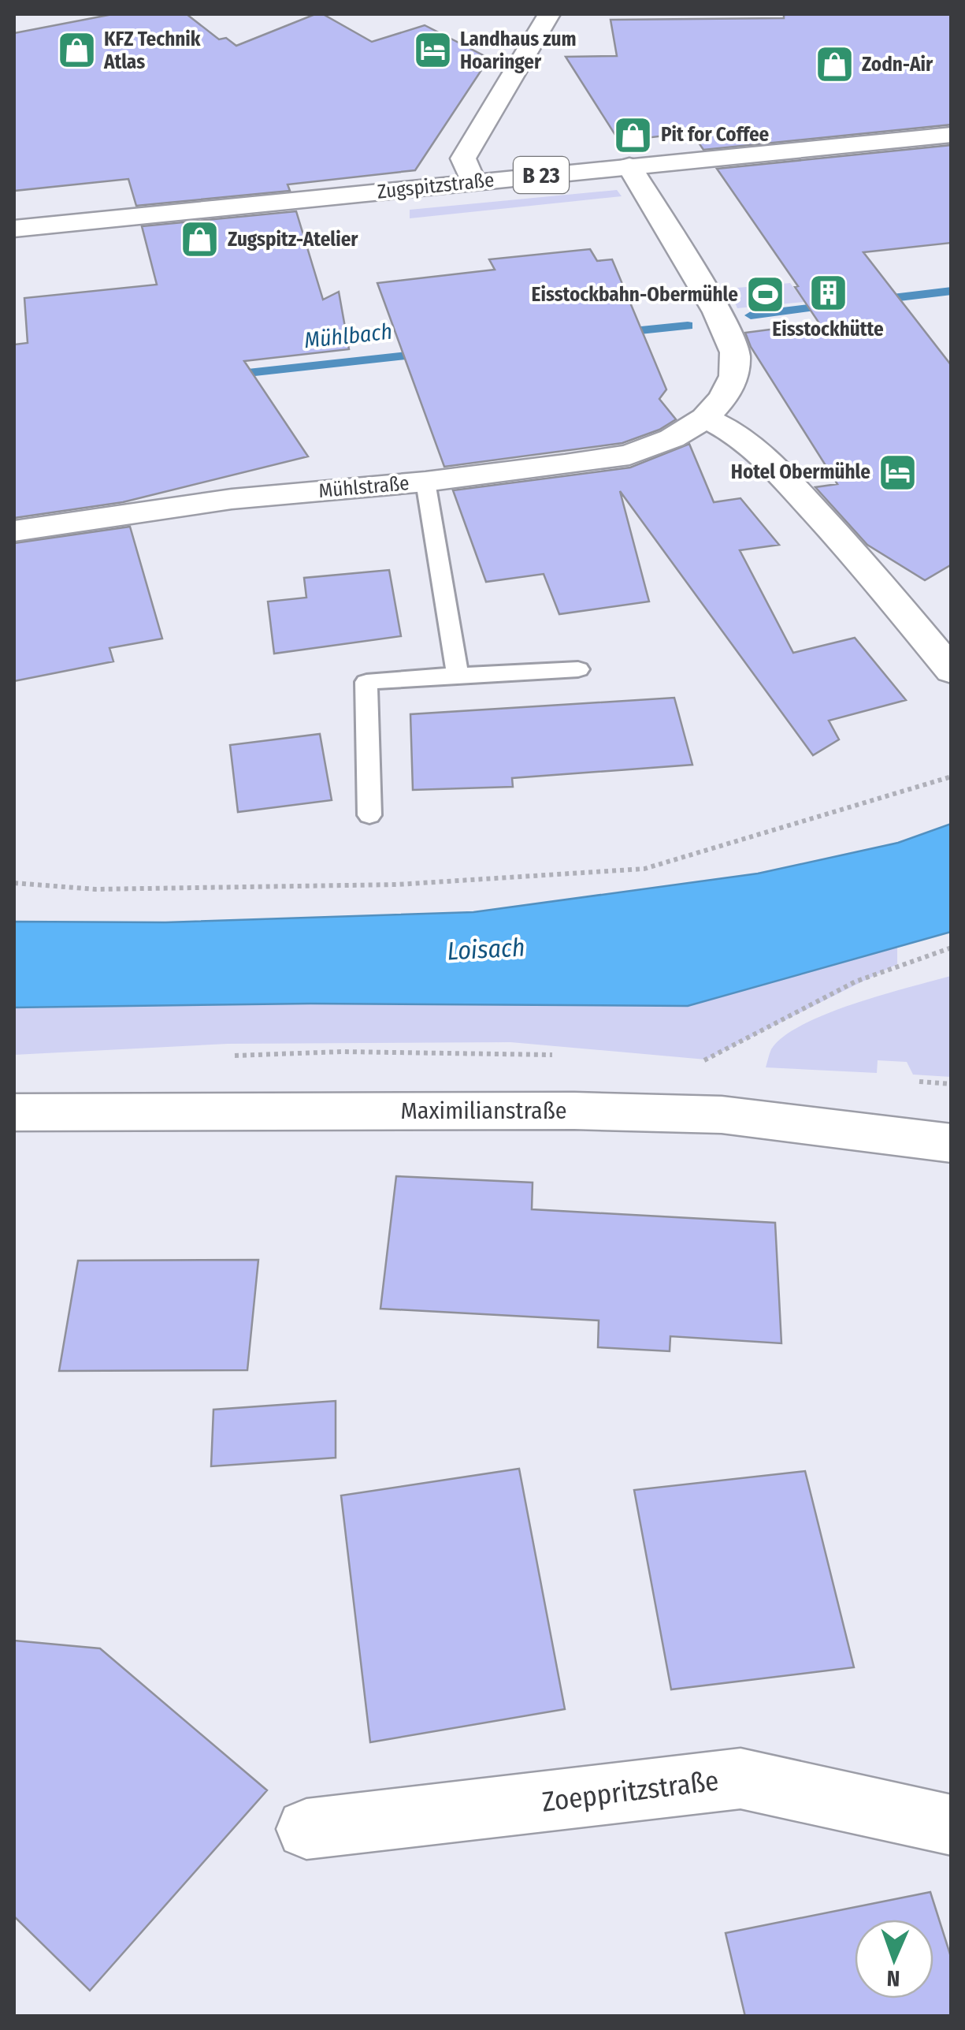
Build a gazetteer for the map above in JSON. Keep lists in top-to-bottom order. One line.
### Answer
{"streets":{"street":["B 23","Zugspitzstraße","Mühlstraße","Maximilianstraße","Zoeppritzstraße"]},"crossings":[["Zugspitzstraße","Mühlstraße"]],"water":["Mühlbach","Loisach"],"places":{"shop":["KFZ Technik Atlas","Zodn-Air","Pit for Coffee","Zugspitz-Atelier"],"hotel":["Landhaus zum Hoaringer","Hotel Obermühle"],"building":["Eisstockhütte"],"sports":["Eisstockbahn-Obermühle"]},"north":"bottom"}
